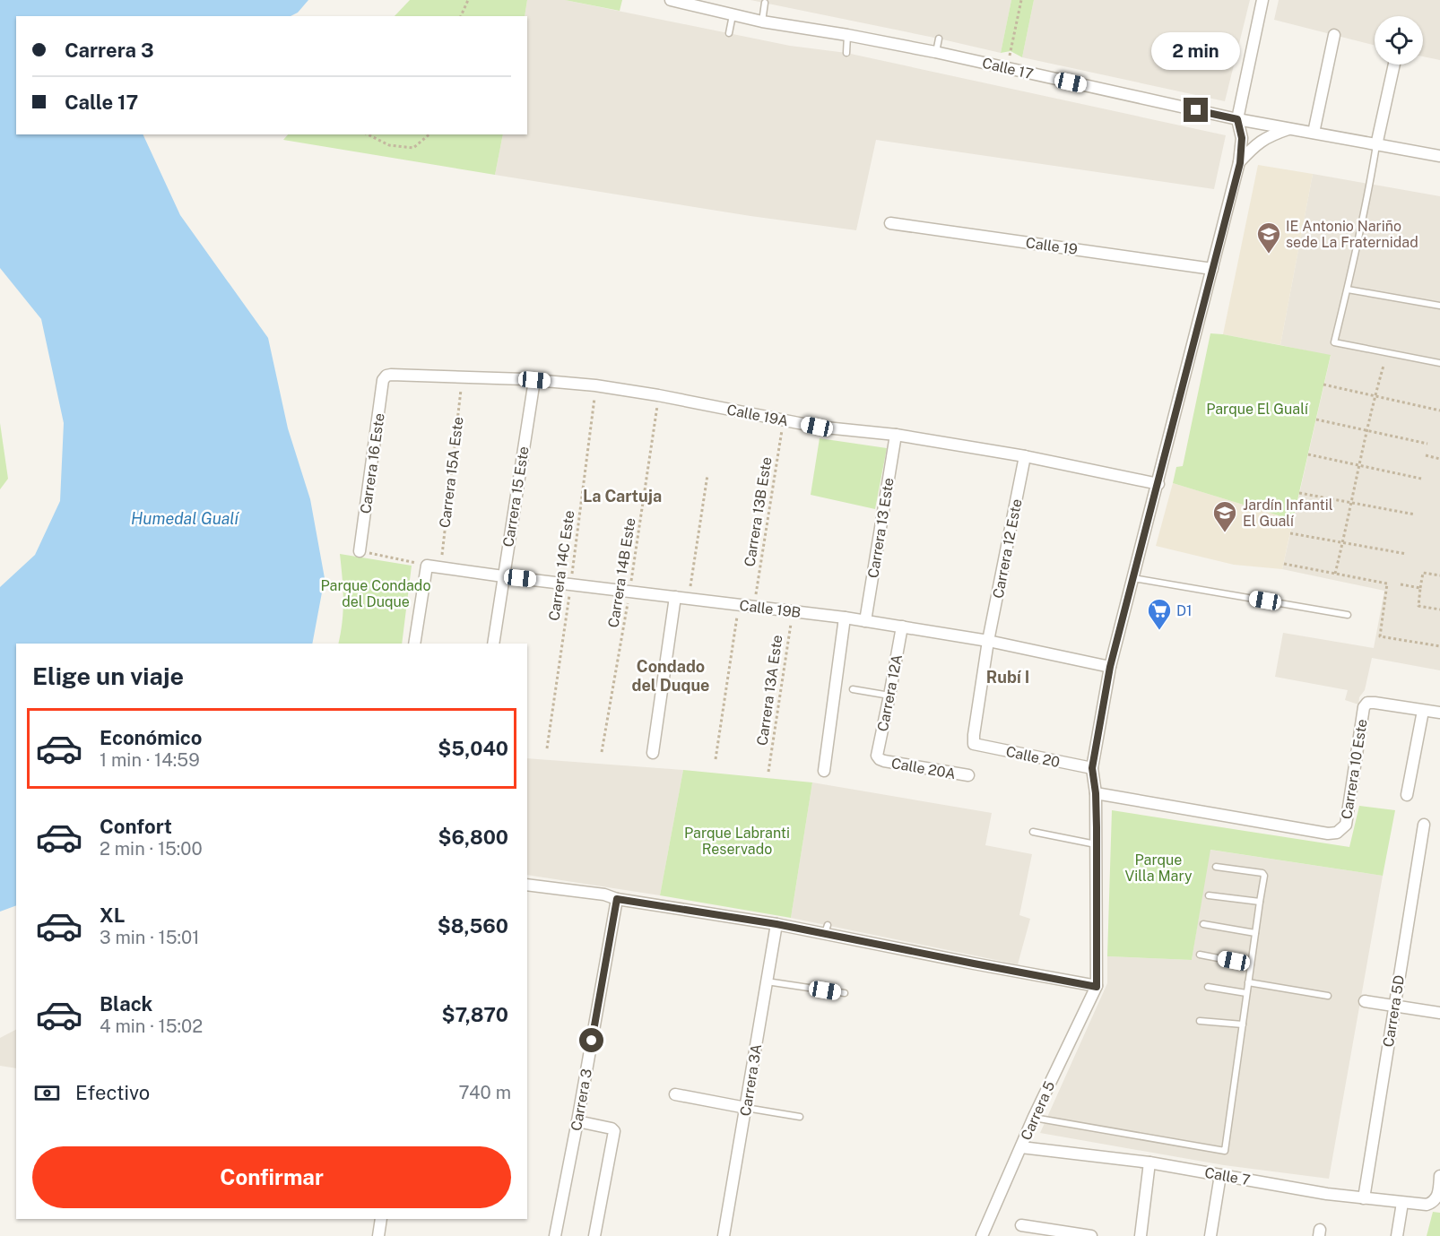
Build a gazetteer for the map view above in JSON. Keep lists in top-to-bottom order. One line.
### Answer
{"streets":{"street":["Calle 17","Calle 19","Calle 19A","Carrera 16 Este","Carrera 15 Este","Carrera 13 Este","Carrera 12 Este","Calle 19B","Carrera 12A","Calle 20","Calle 20A","Carrera 10 Este","Carrera 5D","Carrera 3A","Carrera 3","Carrera 5","Calle 7"],"path":["Carrera 15A Este","Carrera 13B Este","Carrera 14C Este","Carrera 14B Este","Carrera 13A Este"]},"crossings":[["Calle 19A","Carrera 16 Este"],["Calle 19A","Carrera 15A Este"],["Calle 19A","Carrera 15 Este"],["Calle 19A","Carrera 13B Este"],["Calle 19A","Carrera 13 Este"],["Calle 19A","Carrera 12 Este"],["Calle 19A","Carrera 14C Este"],["Calle 19A","Carrera 14B Este"],["Carrera 15A Este","Calle 19B"],["Carrera 15 Este","Calle 19B"],["Carrera 13B Este","Calle 19B"],["Carrera 13 Este","Calle 19B"],["Carrera 12 Este","Calle 19B"],["Carrera 12 Este","Calle 20"],["Carrera 14C Este","Calle 19B"],["Carrera 14B Este","Calle 19B"],["Calle 19B","Carrera 13A Este"],["Calle 19B","Carrera 12A"],["Carrera 12A","Calle 20A"],["Carrera 5D","Calle 7"],["Carrera 5","Calle 7"]],"districts":["La Cartuja","Condado del Duque","Rubí I"],"water":["Humedal Gualí"],"parks":["Parque El Gualí","Parque Condado del Duque","Parque Labranti Reservado","Parque Villa Mary"],"places":{"school or university":["IE Antonio Nariño sede La Fraternidad","Jardín Infantil El Gualí"],"supermarket":["D1"]},"page":{"banner":["Carrera 3","Calle 17"],"bubble":"2 min","heading":"Elige un viaje","list":[{"name":"Económico","note":"1 min · 14:59","value":"$5,040"},{"name":"Confort","note":"2 min · 15:00","value":"$6,800"},{"name":"XL","note":"3 min · 15:01","value":"$8,560"},{"name":"Black","note":"4 min · 15:02","value":"$7,870"}],"pay":["Efectivo","740 m"],"buttons":"Confirmar"}}
